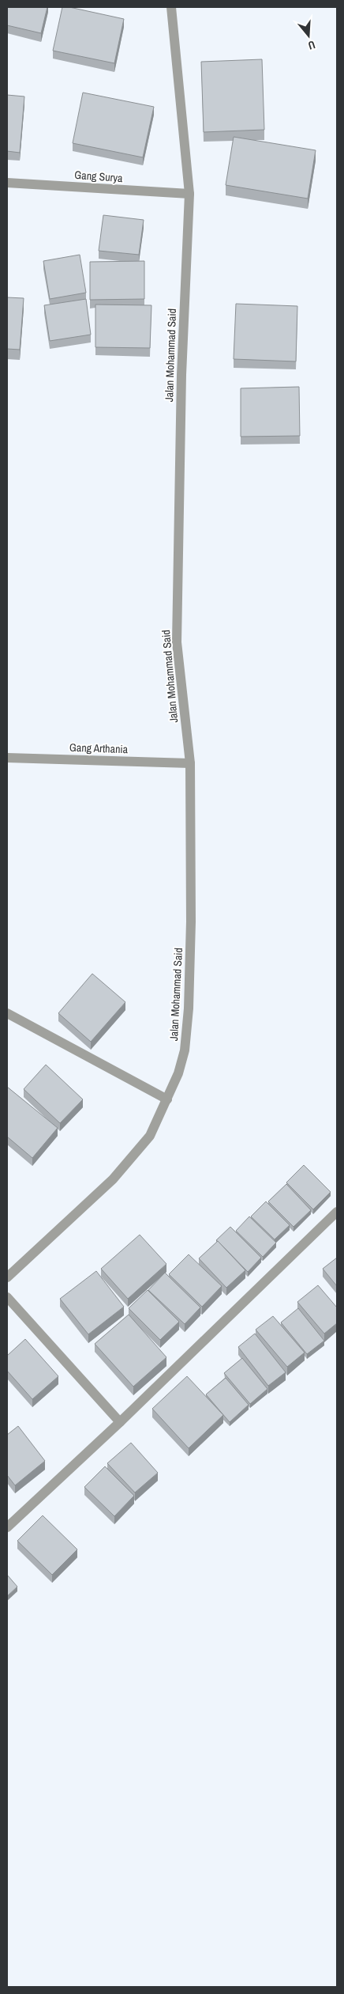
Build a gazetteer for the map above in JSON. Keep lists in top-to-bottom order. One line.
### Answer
{"streets":{"street":["Gang Surya","Jalan Mohammad Said","Gang Arthania"]},"crossings":[["Gang Surya","Jalan Mohammad Said"],["Jalan Mohammad Said","Gang Arthania"]],"north":"bottom"}
